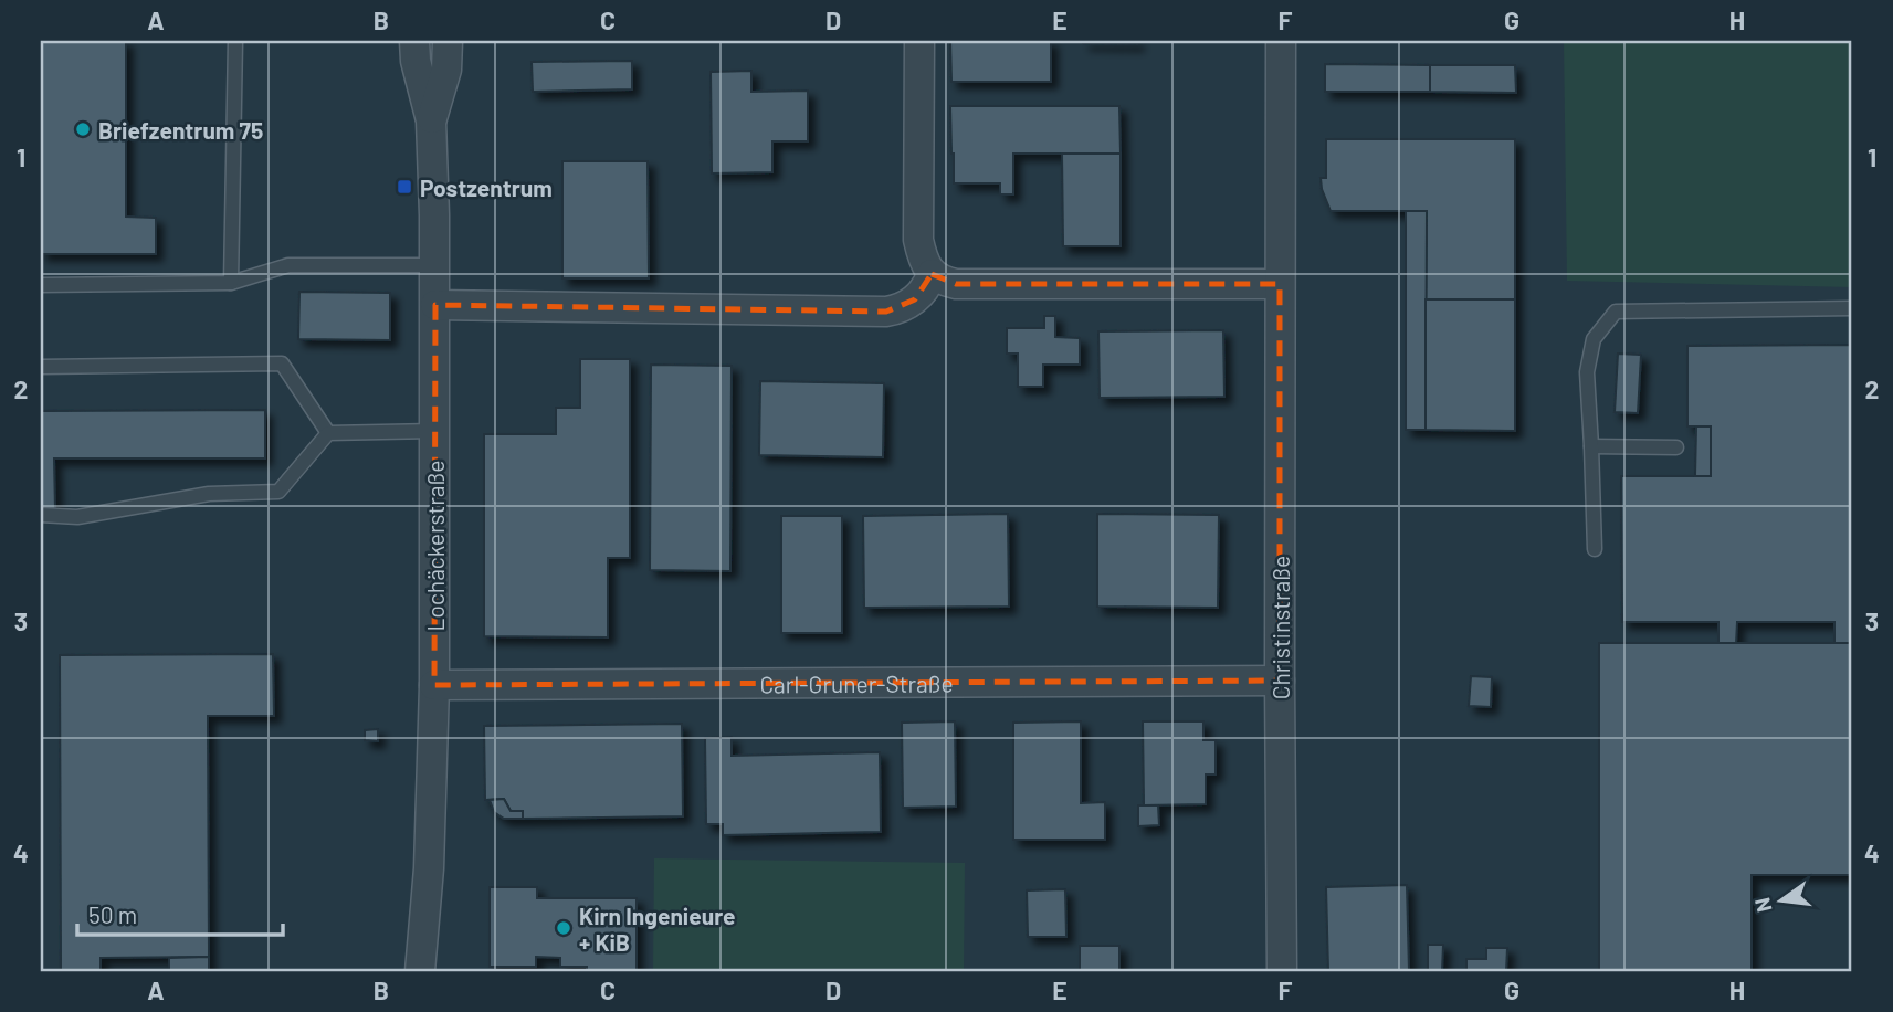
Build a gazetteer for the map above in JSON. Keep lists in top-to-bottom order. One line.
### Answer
{"streets":{"street":["Lochäckerstraße","Christinstraße","Carl-Gruner-Straße"]},"crossings":[["Lochäckerstraße","Carl-Gruner-Straße"],["Christinstraße","Carl-Gruner-Straße"]],"places":{"other":["Briefzentrum 75","Kirn Ingenieure + KiB"],"transit":["Postzentrum"]},"scale_bar":"50 m","north":"left","grid":{"columns":["A","B","C","D","E","F","G","H"],"rows":["1","2","3","4"]}}
